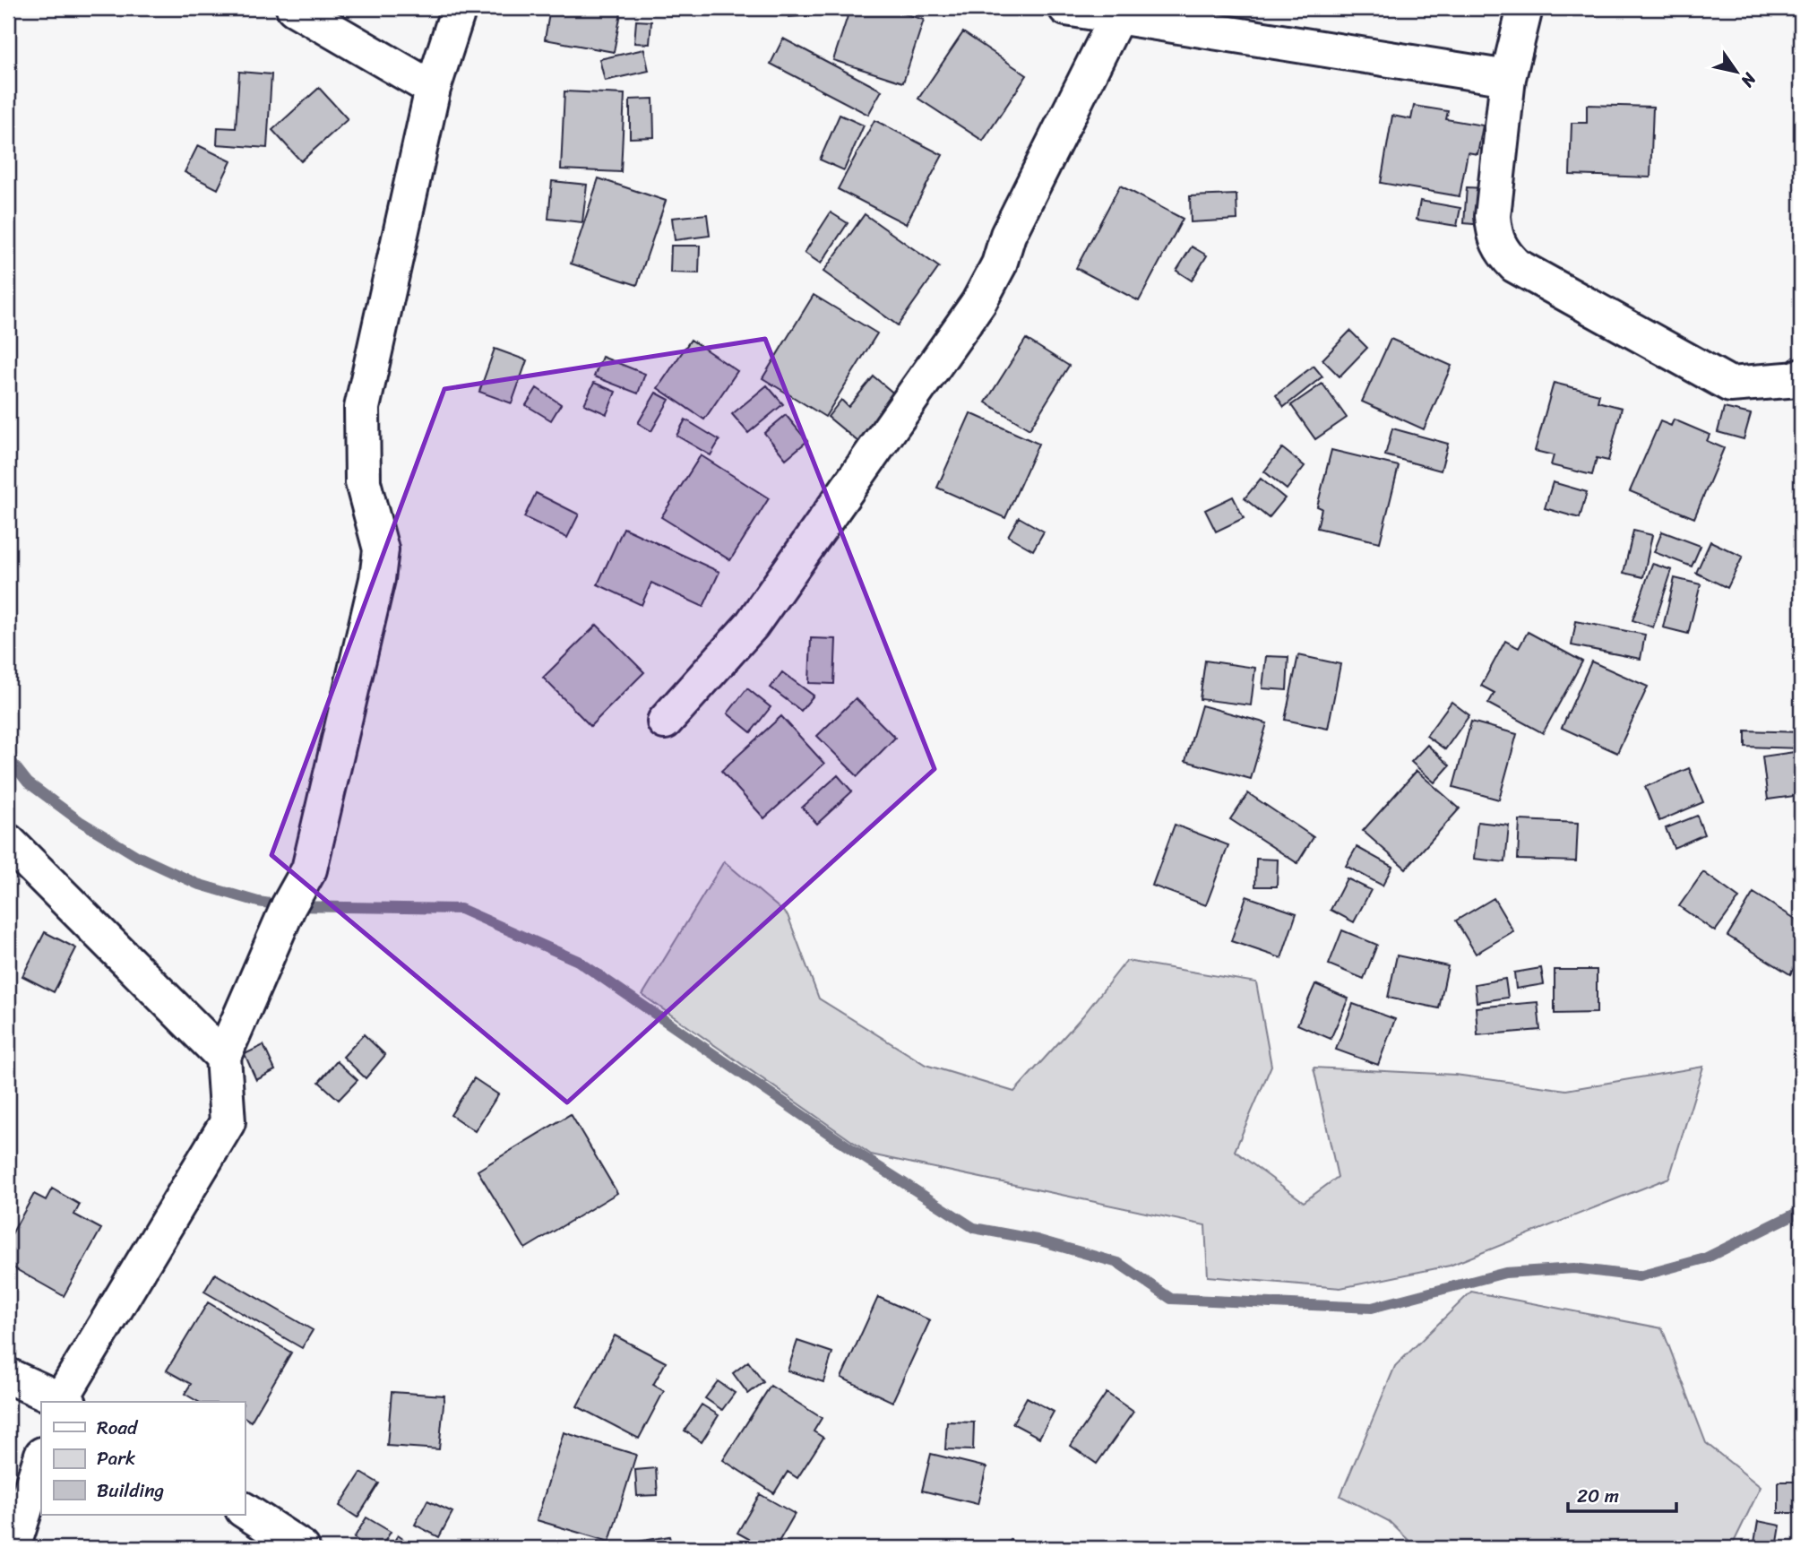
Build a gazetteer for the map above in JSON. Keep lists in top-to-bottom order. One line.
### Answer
{"legend":["Road","Park","Building"],"scale_bar":"20 m","north":"bottom right"}
